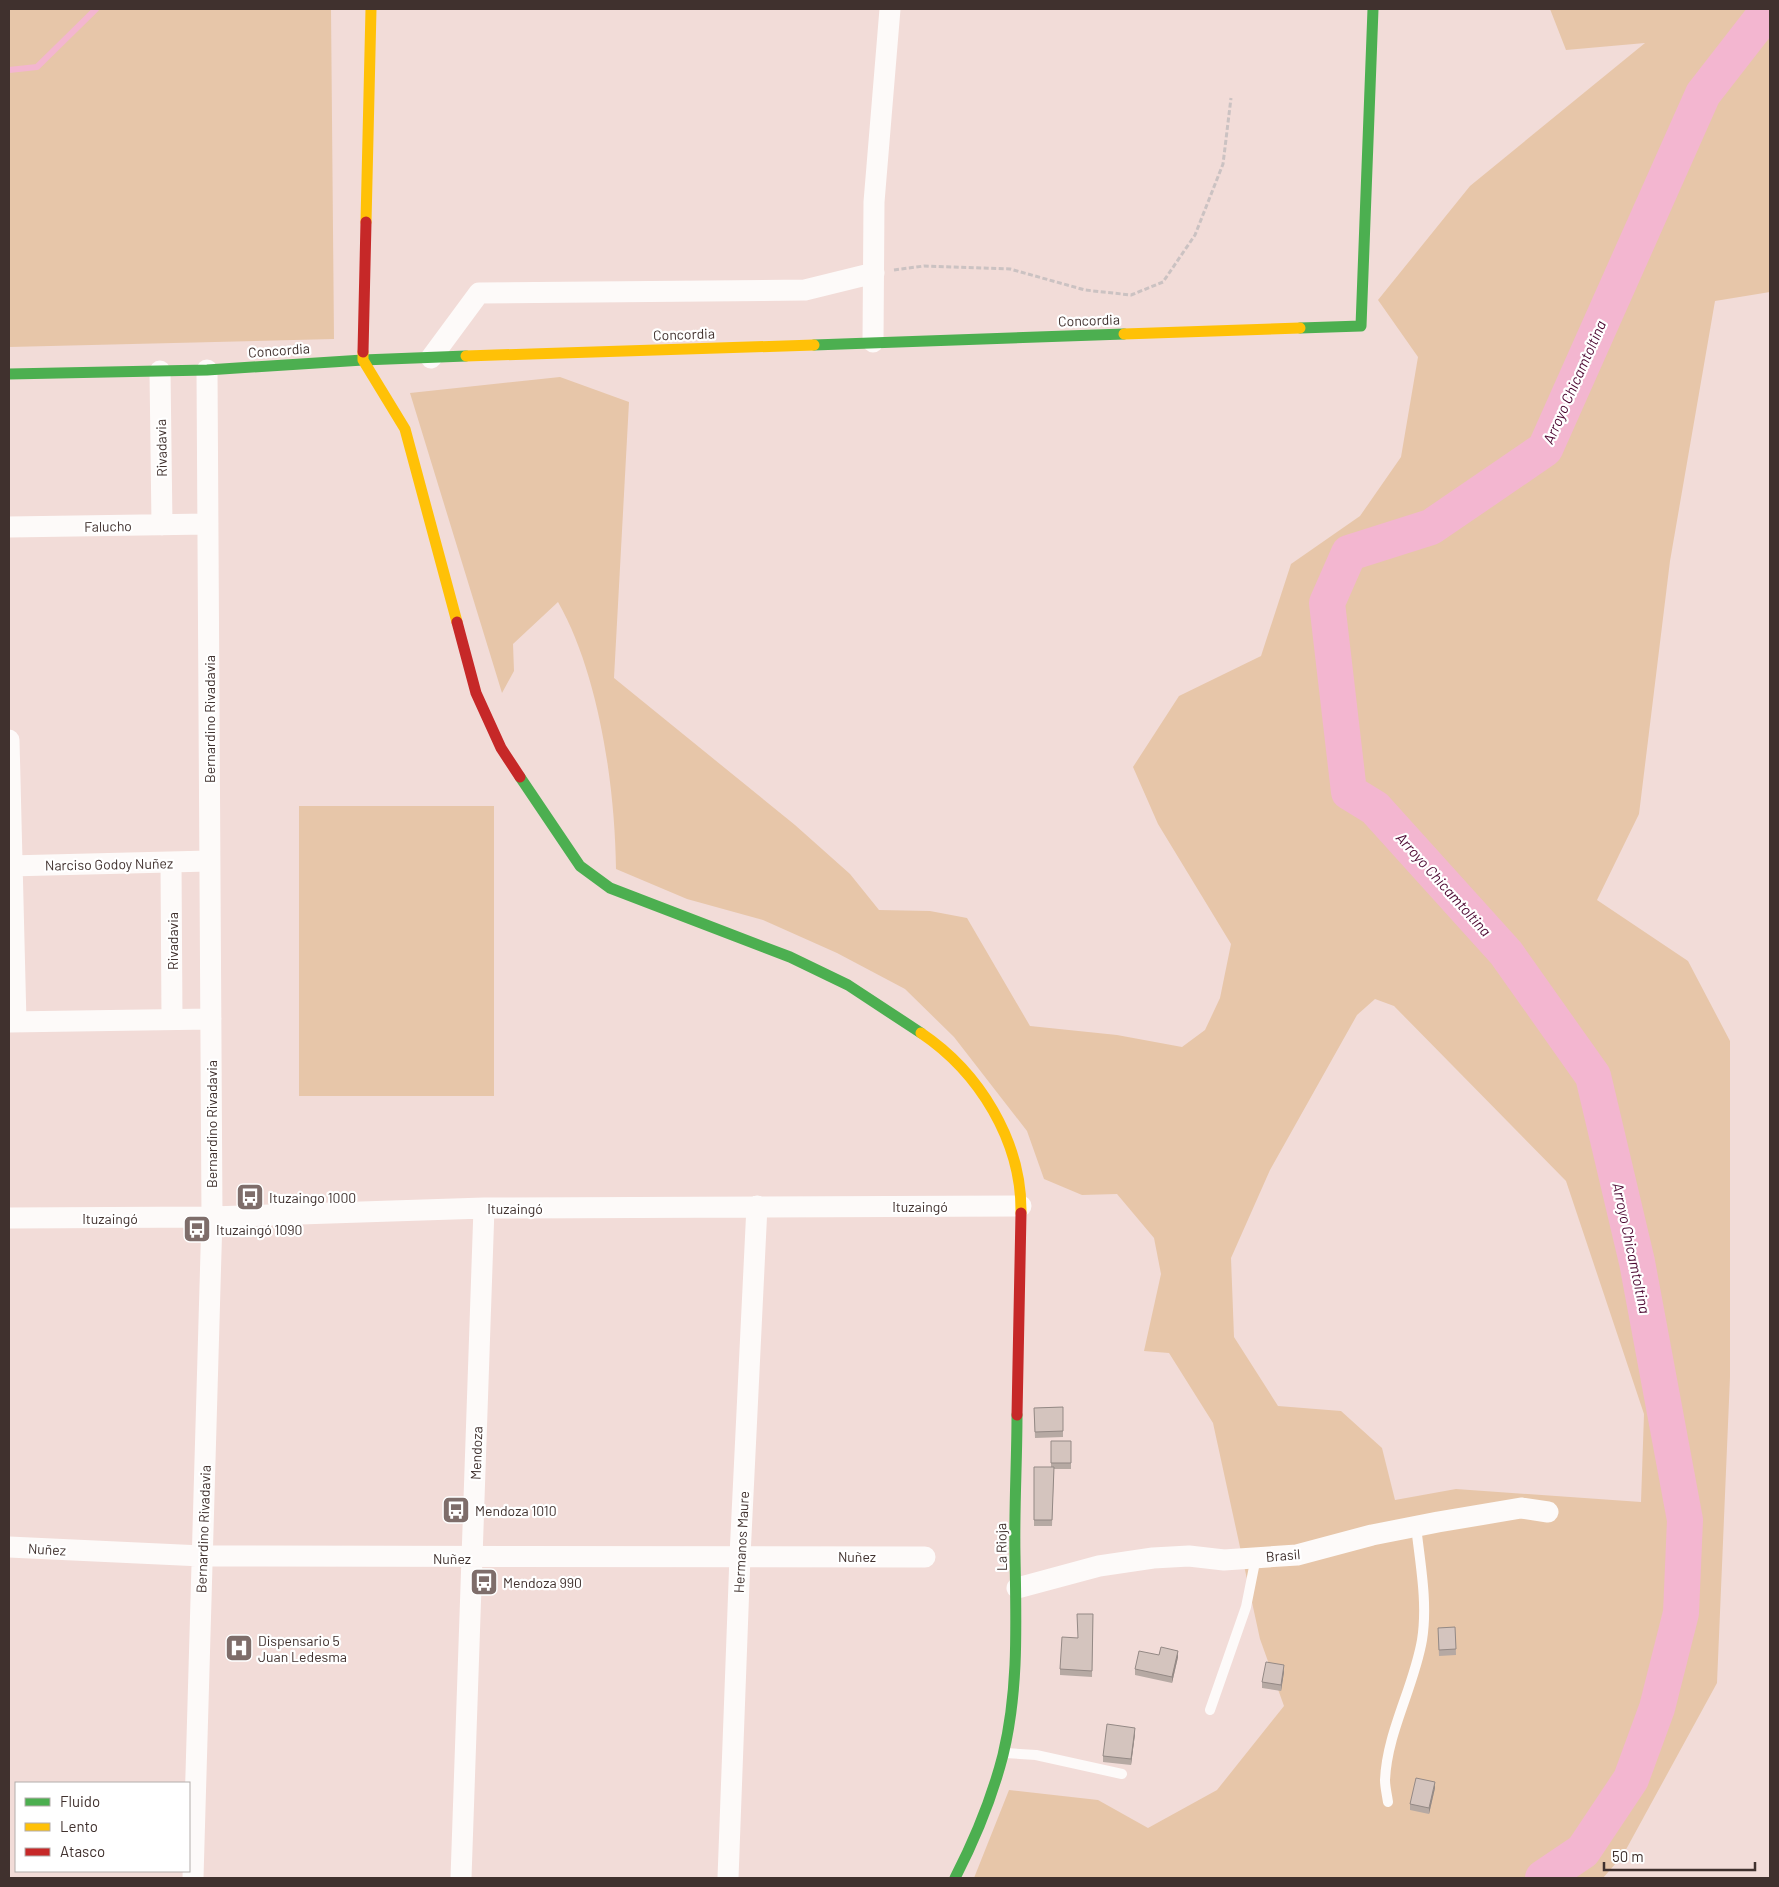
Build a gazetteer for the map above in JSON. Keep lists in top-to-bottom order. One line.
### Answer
{"streets":{"street":["Concordia","Rivadavia","Falucho","Bernardino Rivadavia","Narciso Godoy Nuñez","Ituzaingó","Mendoza","Hermanos Maure","La Rioja","Nuñez","Brasil"]},"crossings":[["Concordia","Rivadavia"],["Concordia","Bernardino Rivadavia"],["Concordia","La Rioja"],["Rivadavia","Falucho"],["Rivadavia","Narciso Godoy Nuñez"],["Falucho","Bernardino Rivadavia"],["Bernardino Rivadavia","Narciso Godoy Nuñez"],["Bernardino Rivadavia","Ituzaingó"],["Bernardino Rivadavia","Nuñez"],["Ituzaingó","Mendoza"],["Ituzaingó","Hermanos Maure"],["Ituzaingó","La Rioja"],["Mendoza","Nuñez"],["Hermanos Maure","Nuñez"],["La Rioja","Brasil"]],"water":["Arroyo Chicamtoltina"],"places":{"bus stop":["Ituzaingo 1000","Ituzaingó 1090","Mendoza 1010","Mendoza 990"],"hospital":["Dispensario 5 Juan Ledesma"]},"legend":["Fluido","Lento","Atasco"],"scale_bar":"50 m"}
